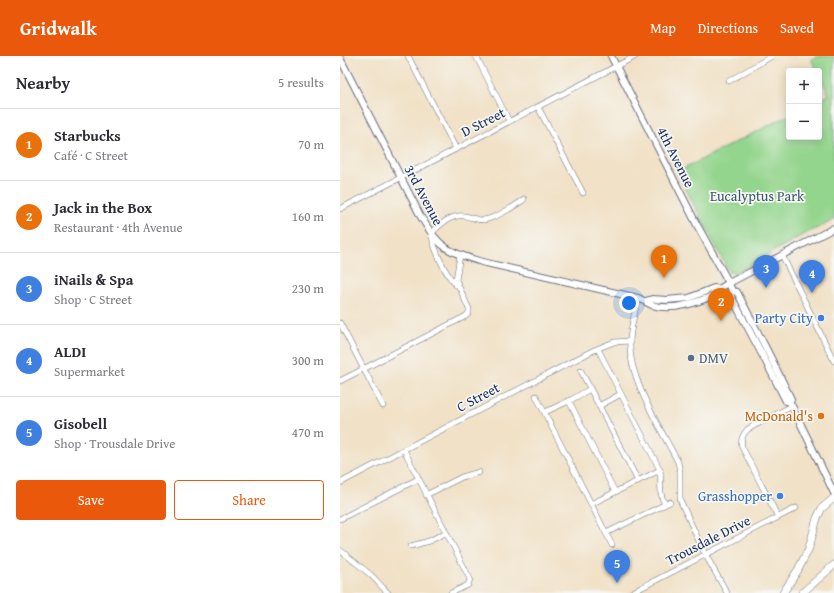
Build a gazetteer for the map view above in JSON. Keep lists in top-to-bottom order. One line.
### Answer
{"streets":{"main road":["4th Avenue","3rd Avenue"],"street":["D Street","C Street","Trousdale Drive"]},"crossings":[["D Street","4th Avenue"],["D Street","3rd Avenue"]],"parks":["Eucalyptus Park"],"places":["Party City","DMV","McDonald's","Grasshopper"],"page":{"header":"Gridwalk","nav":["Map","Directions","Saved"],"heading":["Nearby","5 results"],"map_buttons":["+","−"],"list":[{"mark":"1","name":"Starbucks","note":"Café · C Street","value":"70 m"},{"mark":"2","name":"Jack in the Box","note":"Restaurant · 4th Avenue","value":"160 m"},{"mark":"3","name":"iNails & Spa","note":"Shop · C Street","value":"230 m"},{"mark":"4","name":"ALDI","note":"Supermarket","value":"300 m"},{"mark":"5","name":"Gisobell","note":"Shop · Trousdale Drive","value":"470 m"}],"pins":["1","3","4","2","5"],"buttons":["Save","Share"]}}
